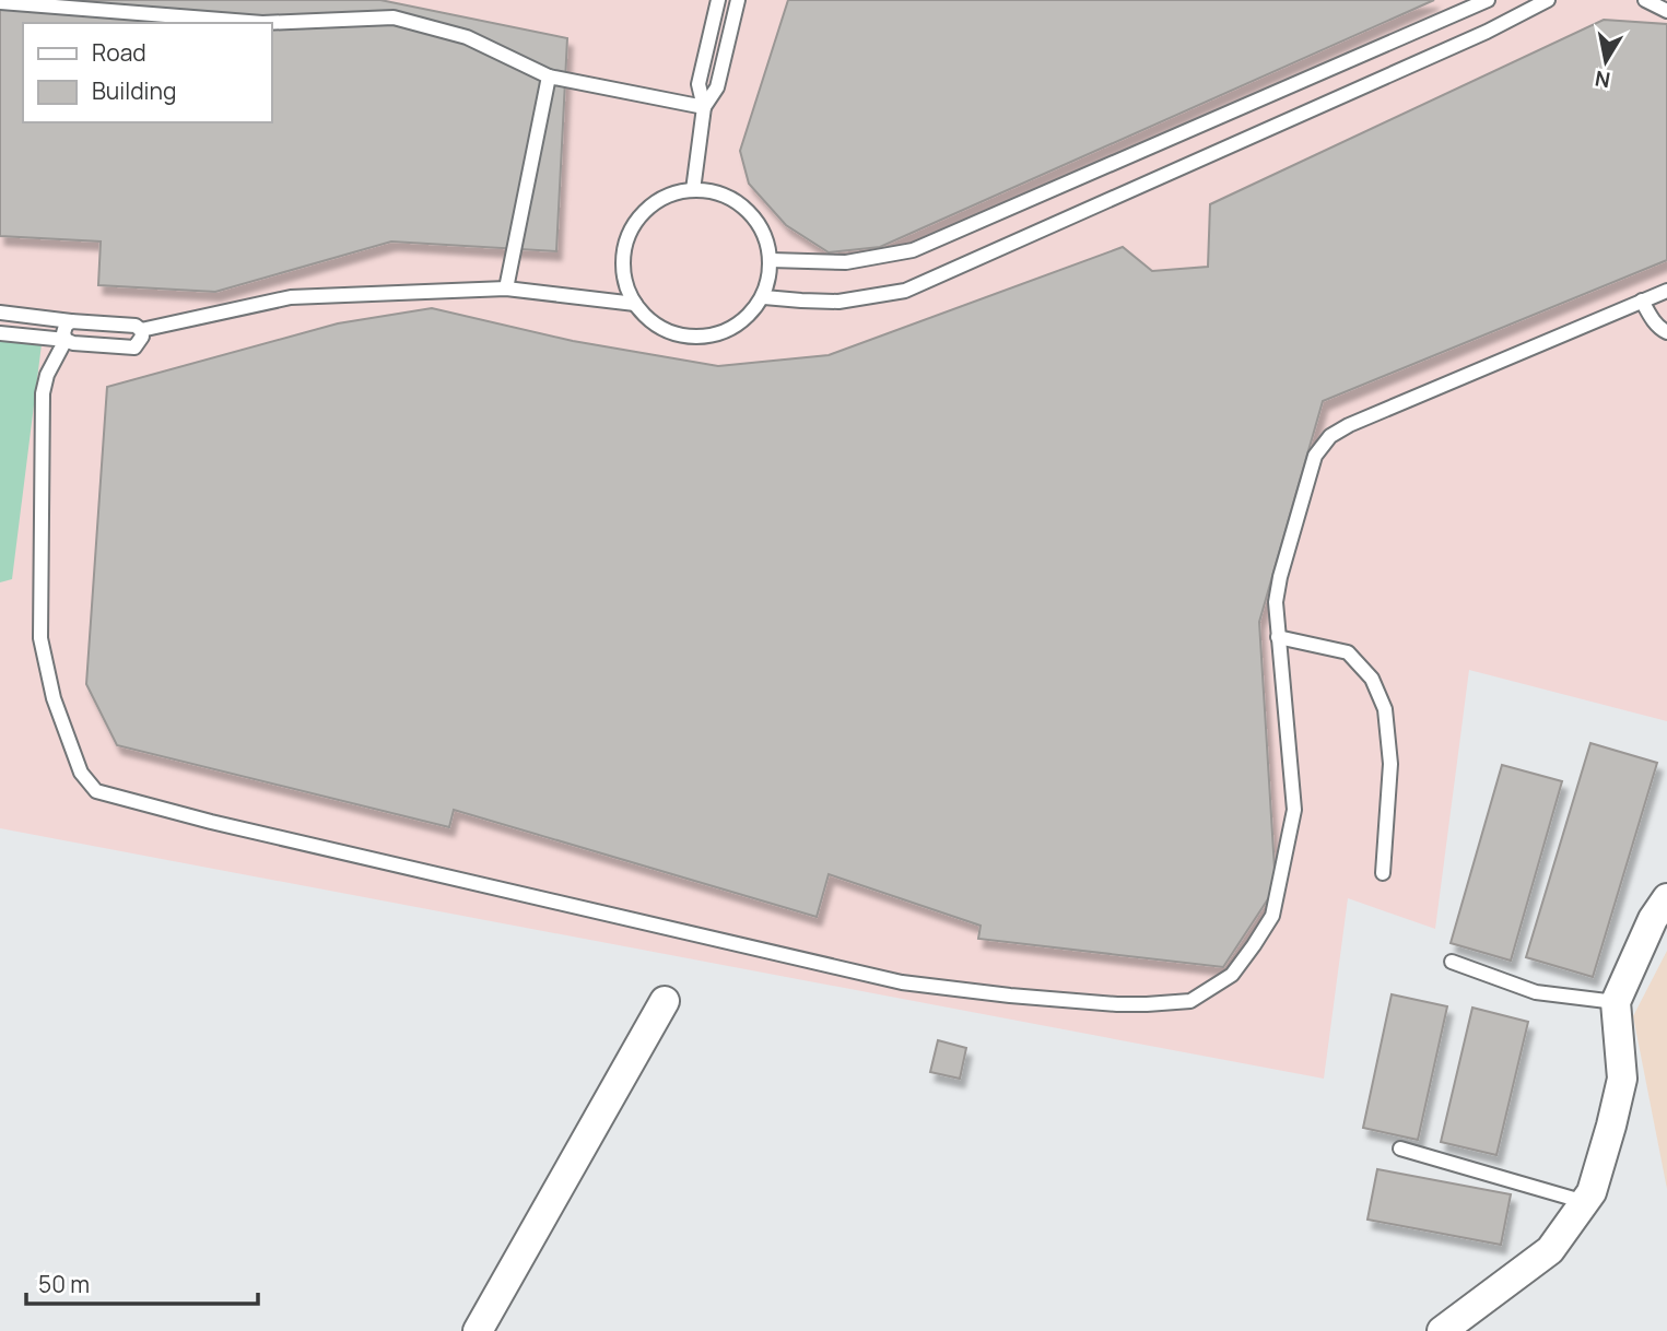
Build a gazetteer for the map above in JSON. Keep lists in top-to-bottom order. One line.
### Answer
{"legend":["Road","Building"],"scale_bar":"50 m","north":"bottom"}
